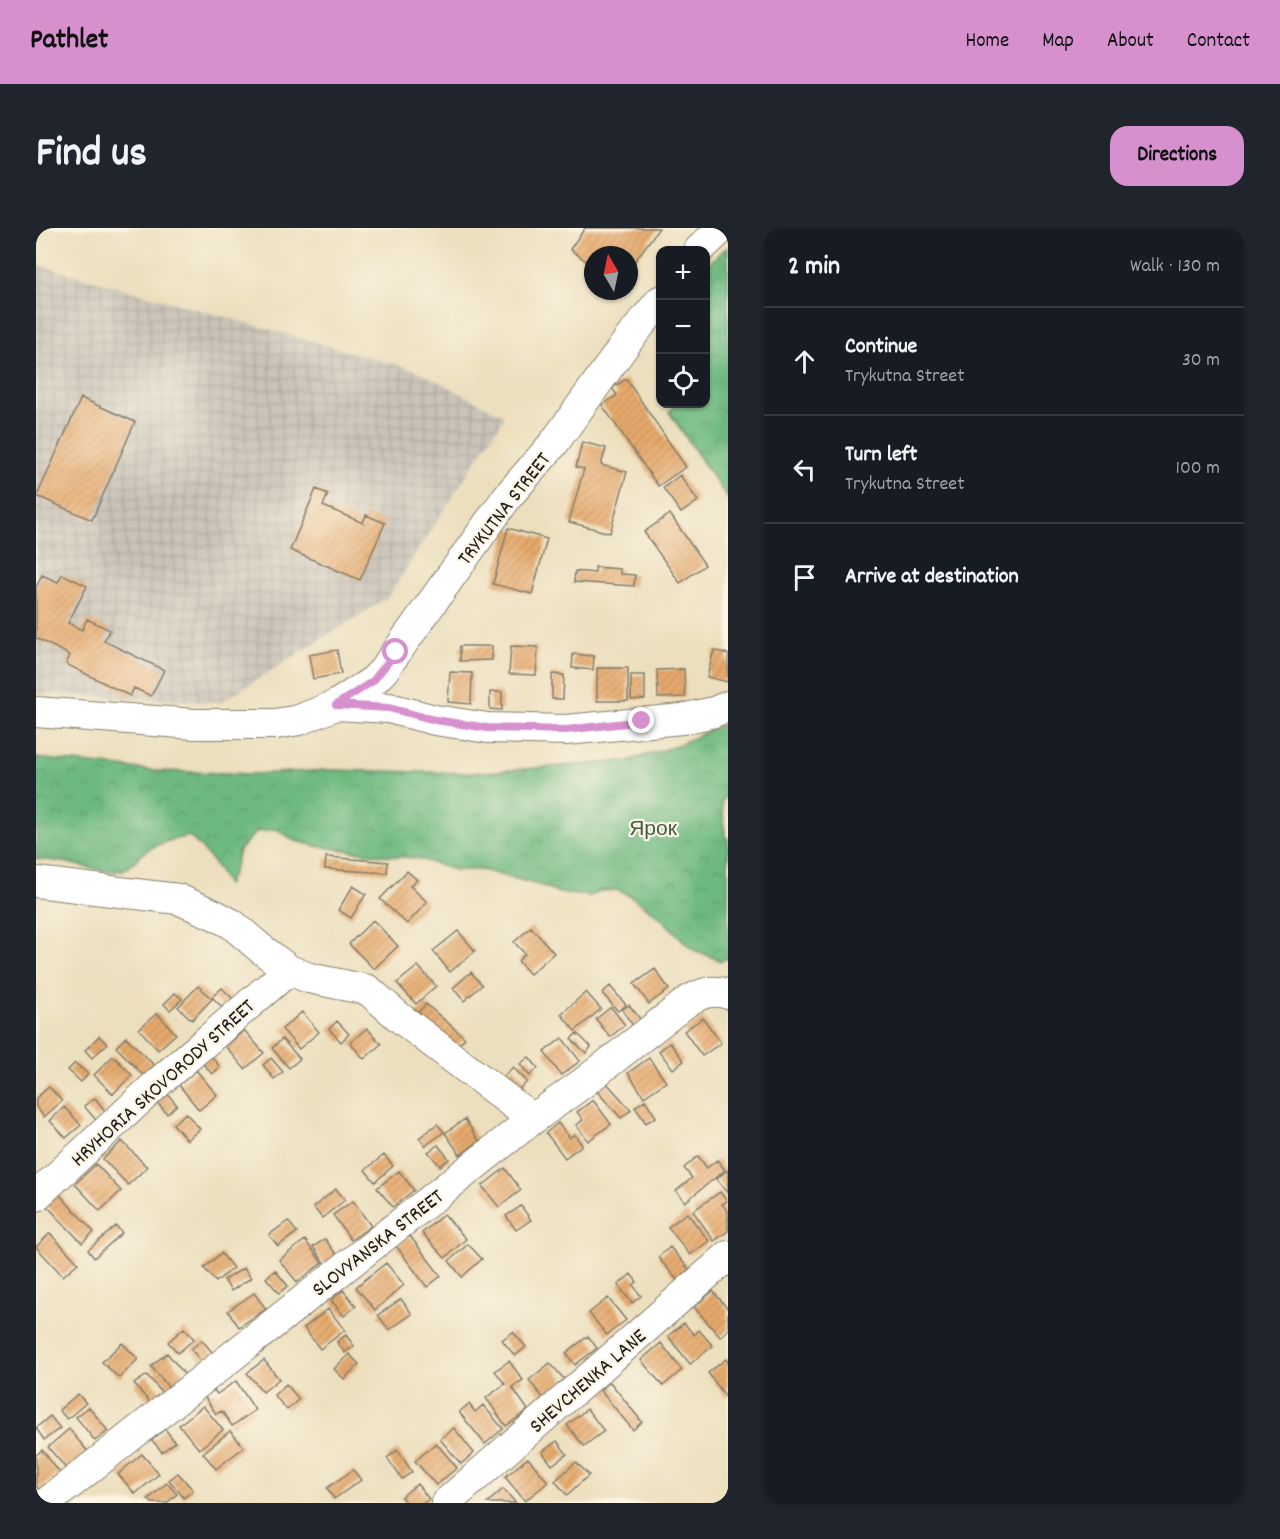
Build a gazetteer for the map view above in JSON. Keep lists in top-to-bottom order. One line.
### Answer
{"streets":{"street":["TRYKUTNA STREET","HRYHORIA SKOVORODY STREET","SLOVYANSKA STREET","SHEVCHENKA LANE"]},"parks":["Ярок"],"north":"top","page":{"header":"Pathlet","nav":["Home","Map","About","Contact"],"title":"Find us","buttons":"Directions","heading":["2 min","Walk · 130 m"],"map_buttons":["+","−"],"list":[["Continue","Trykutna Street","30 m"],["Turn left","Trykutna Street","100 m"],"Arrive at destination"]}}
